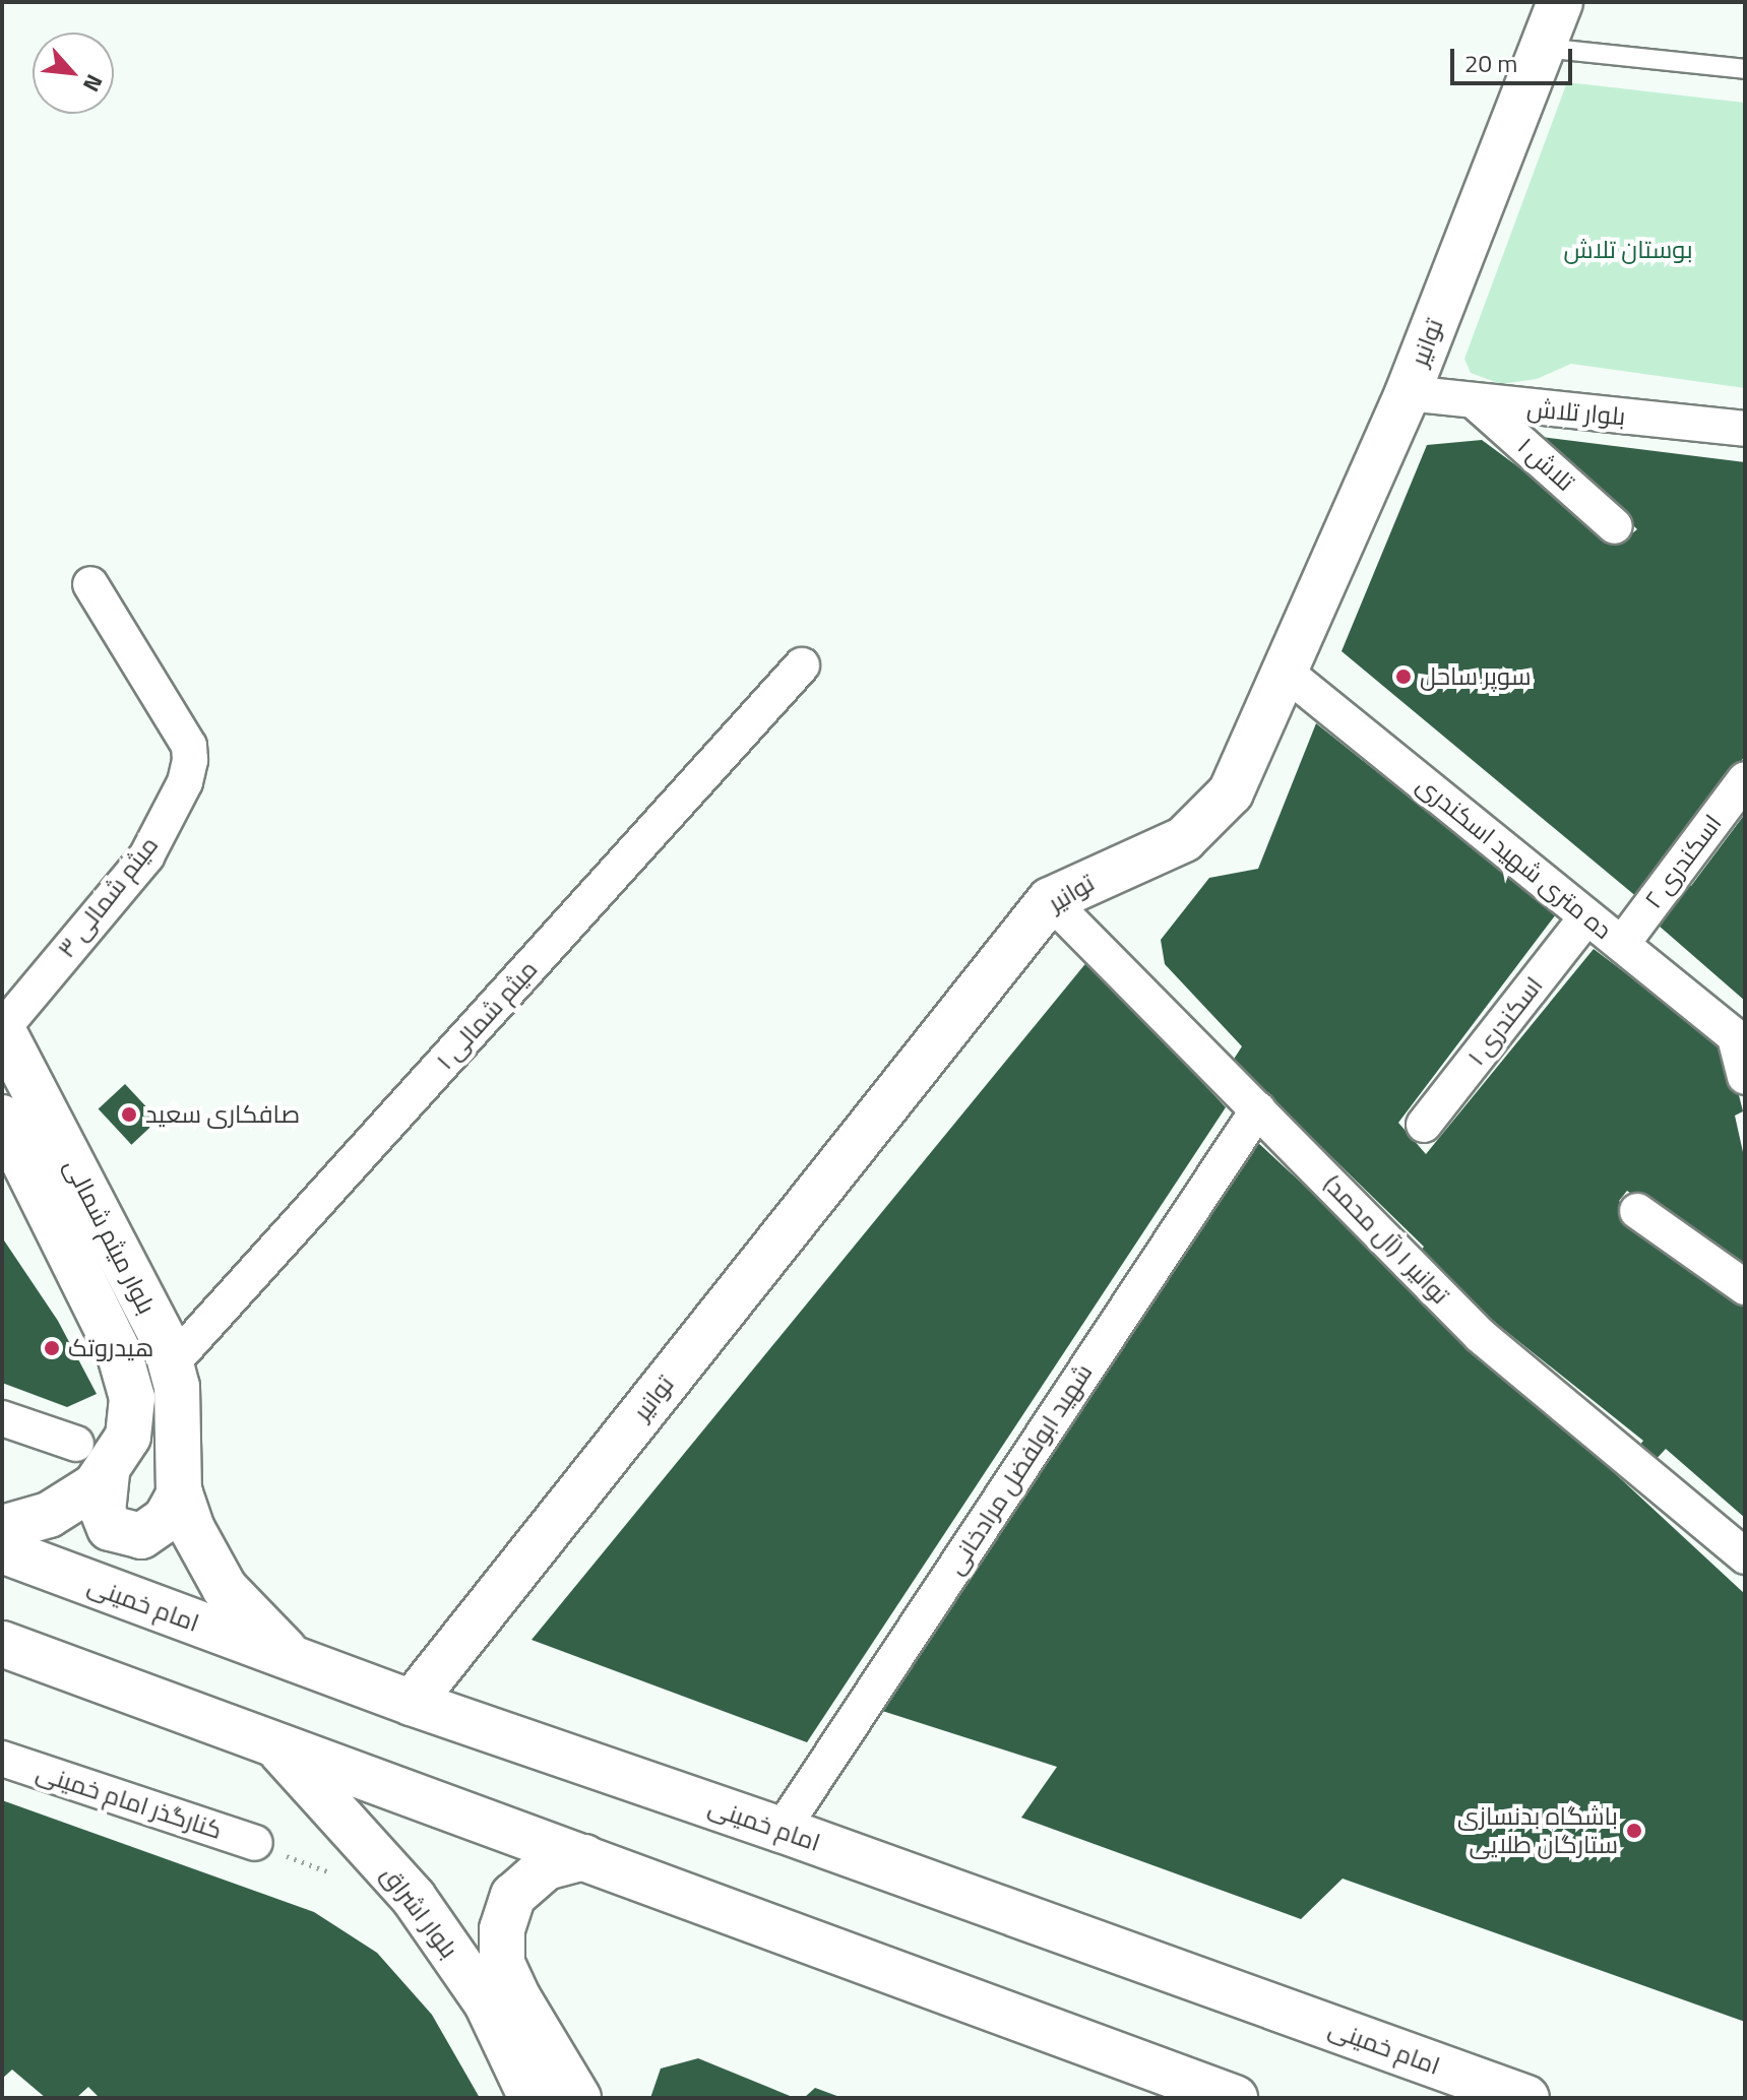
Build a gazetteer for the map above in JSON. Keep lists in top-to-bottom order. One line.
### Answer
{"streets":{"main road":["توانیر","بلوار میثم شمالی","امام خمینی","بلوار اشراق"],"street":["بلوار تلاش","تلاش ۱","ده متری شهید اسکندری","اسکندری ۲","میثم شمالی ۳","میثم شمالی ۱","اسکندری ۱","توانیر ۱ (آل محمد)","شهید ابولفضل مرادخانی","کنارگذر امام خمینی"]},"crossings":[["توانیر","بلوار تلاش"],["توانیر","ده متری شهید اسکندری"],["توانیر","توانیر ۱ (آل محمد)"],["توانیر","امام خمینی"],["بلوار تلاش","تلاش ۱"],["ده متری شهید اسکندری","اسکندری ۲"],["ده متری شهید اسکندری","اسکندری ۱"],["میثم شمالی ۳","بلوار میثم شمالی"],["میثم شمالی ۱","بلوار میثم شمالی"],["بلوار میثم شمالی","امام خمینی"],["توانیر ۱ (آل محمد)","شهید ابولفضل مرادخانی"],["شهید ابولفضل مرادخانی","امام خمینی"]],"parks":["بوستان تلاش"],"places":["سوپر ساحل","صافکاری سعید","هیدروتک","باشگاه بدنسازی ستارگان طلایی"],"scale_bar":"20 m","north":"bottom right"}
